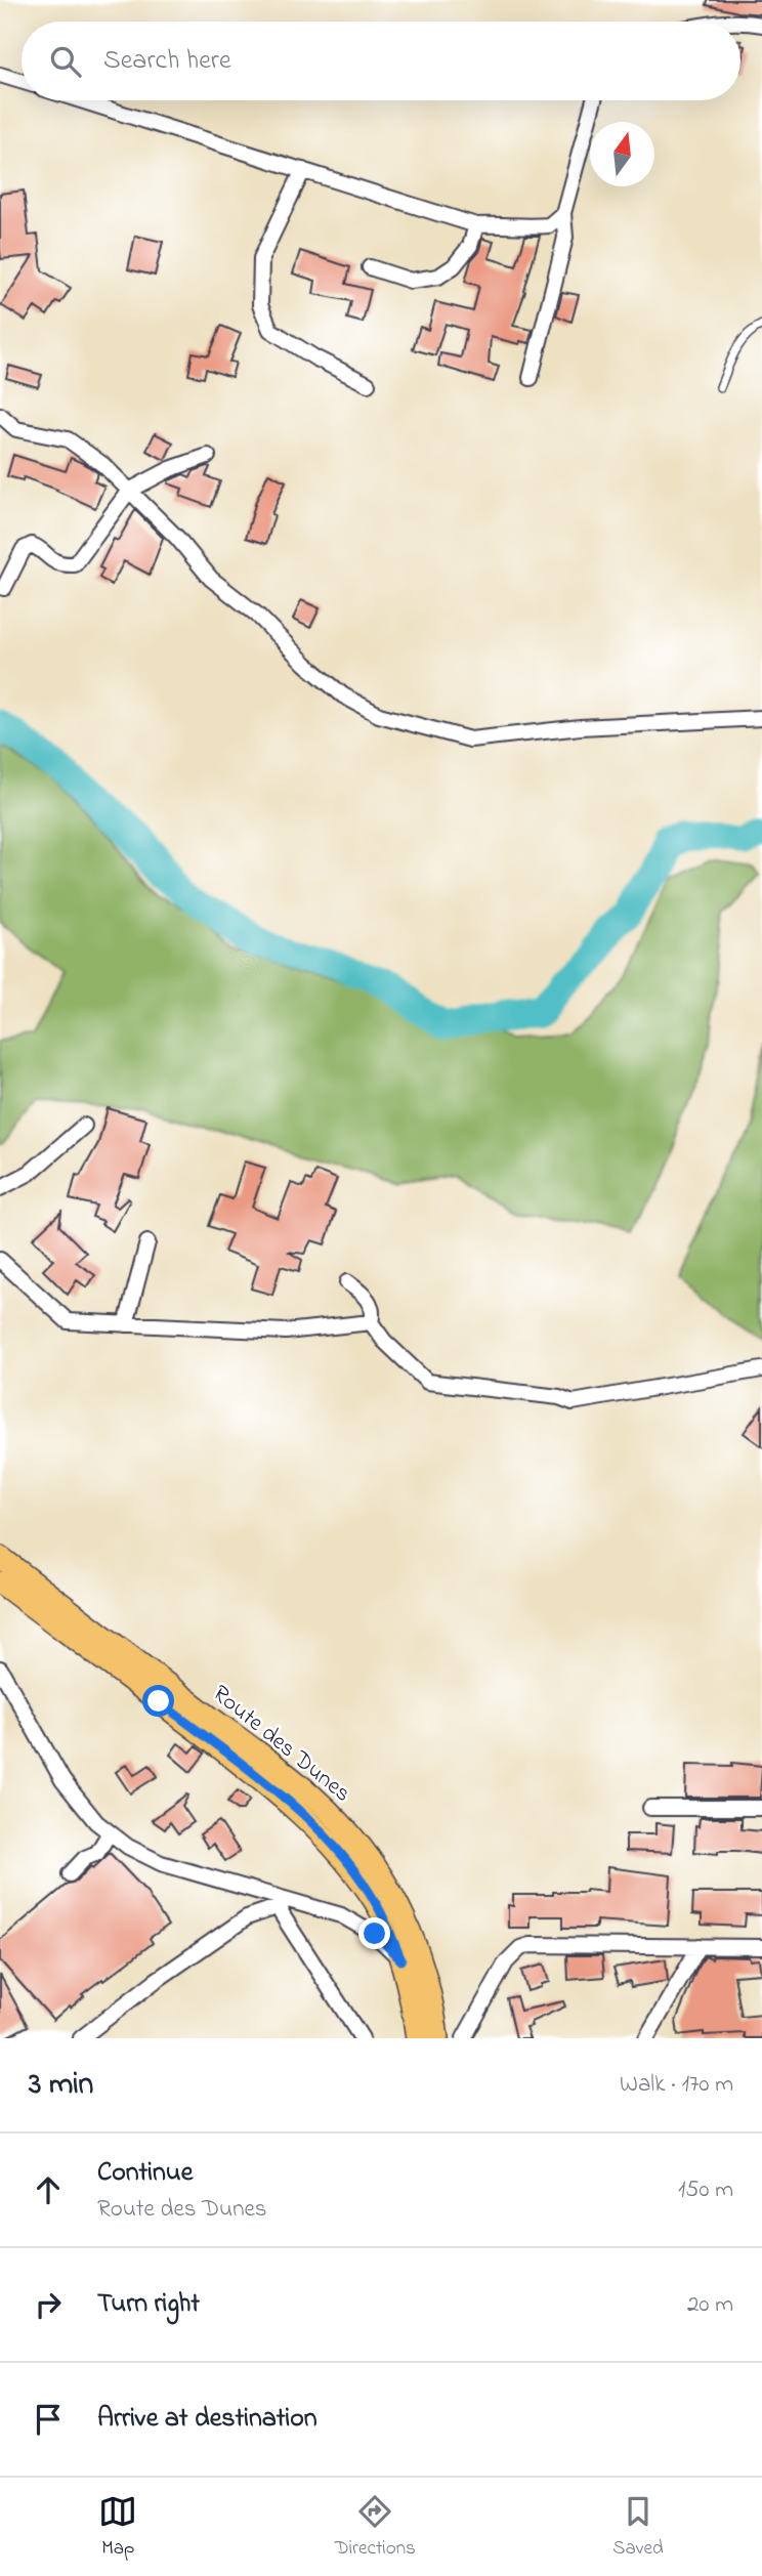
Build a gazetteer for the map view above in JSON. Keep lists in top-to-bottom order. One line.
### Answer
{"streets":{"main road":["Route des Dunes"]},"north":"top","page":{"search":"Search here","heading":["3 min","Walk · 170 m"],"list":[["Continue","Route des Dunes","150 m"],["Turn right","20 m"],"Arrive at destination"],"nav":["Map","Directions","Saved"]}}
